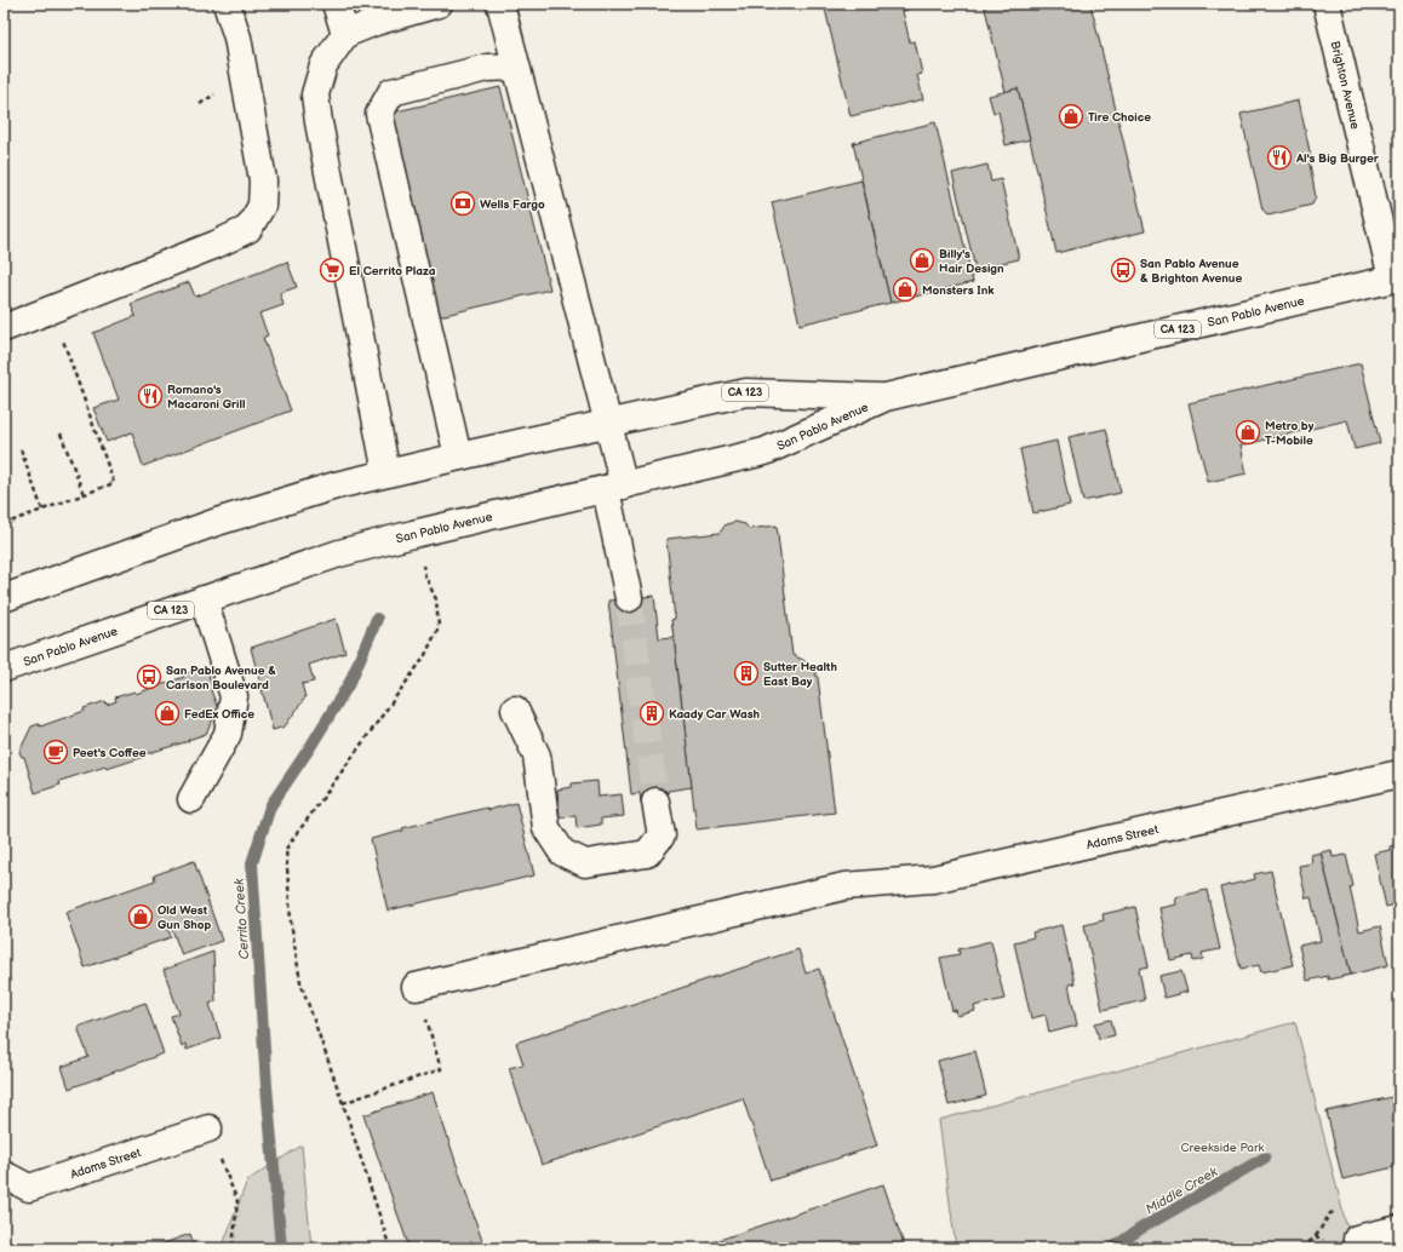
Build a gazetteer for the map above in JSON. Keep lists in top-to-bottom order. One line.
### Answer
{"streets":{"main road":["Brighton Avenue","San Pablo Avenue","CA 123","Adams Street"]},"crossings":[["Brighton Avenue","San Pablo Avenue"]],"water":["Cerrito Creek","Middle Creek"],"parks":["Creekside Park"],"places":{"shop":["Tire Choice","Billy's Hair Design","Monsters Ink","Metro by T-Mobile","FedEx Office","Old West Gun Shop"],"restaurant":["Al's Big Burger","Romano's Macaroni Grill"],"bank":["Wells Fargo"],"supermarket":["El Cerrito Plaza"],"bus stop":["San Pablo Avenue & Brighton Avenue","San Pablo Avenue & Carlson Boulevard"],"building":["Sutter Health East Bay","Kaady Car Wash"],"cafe":["Peet's Coffee"]}}
